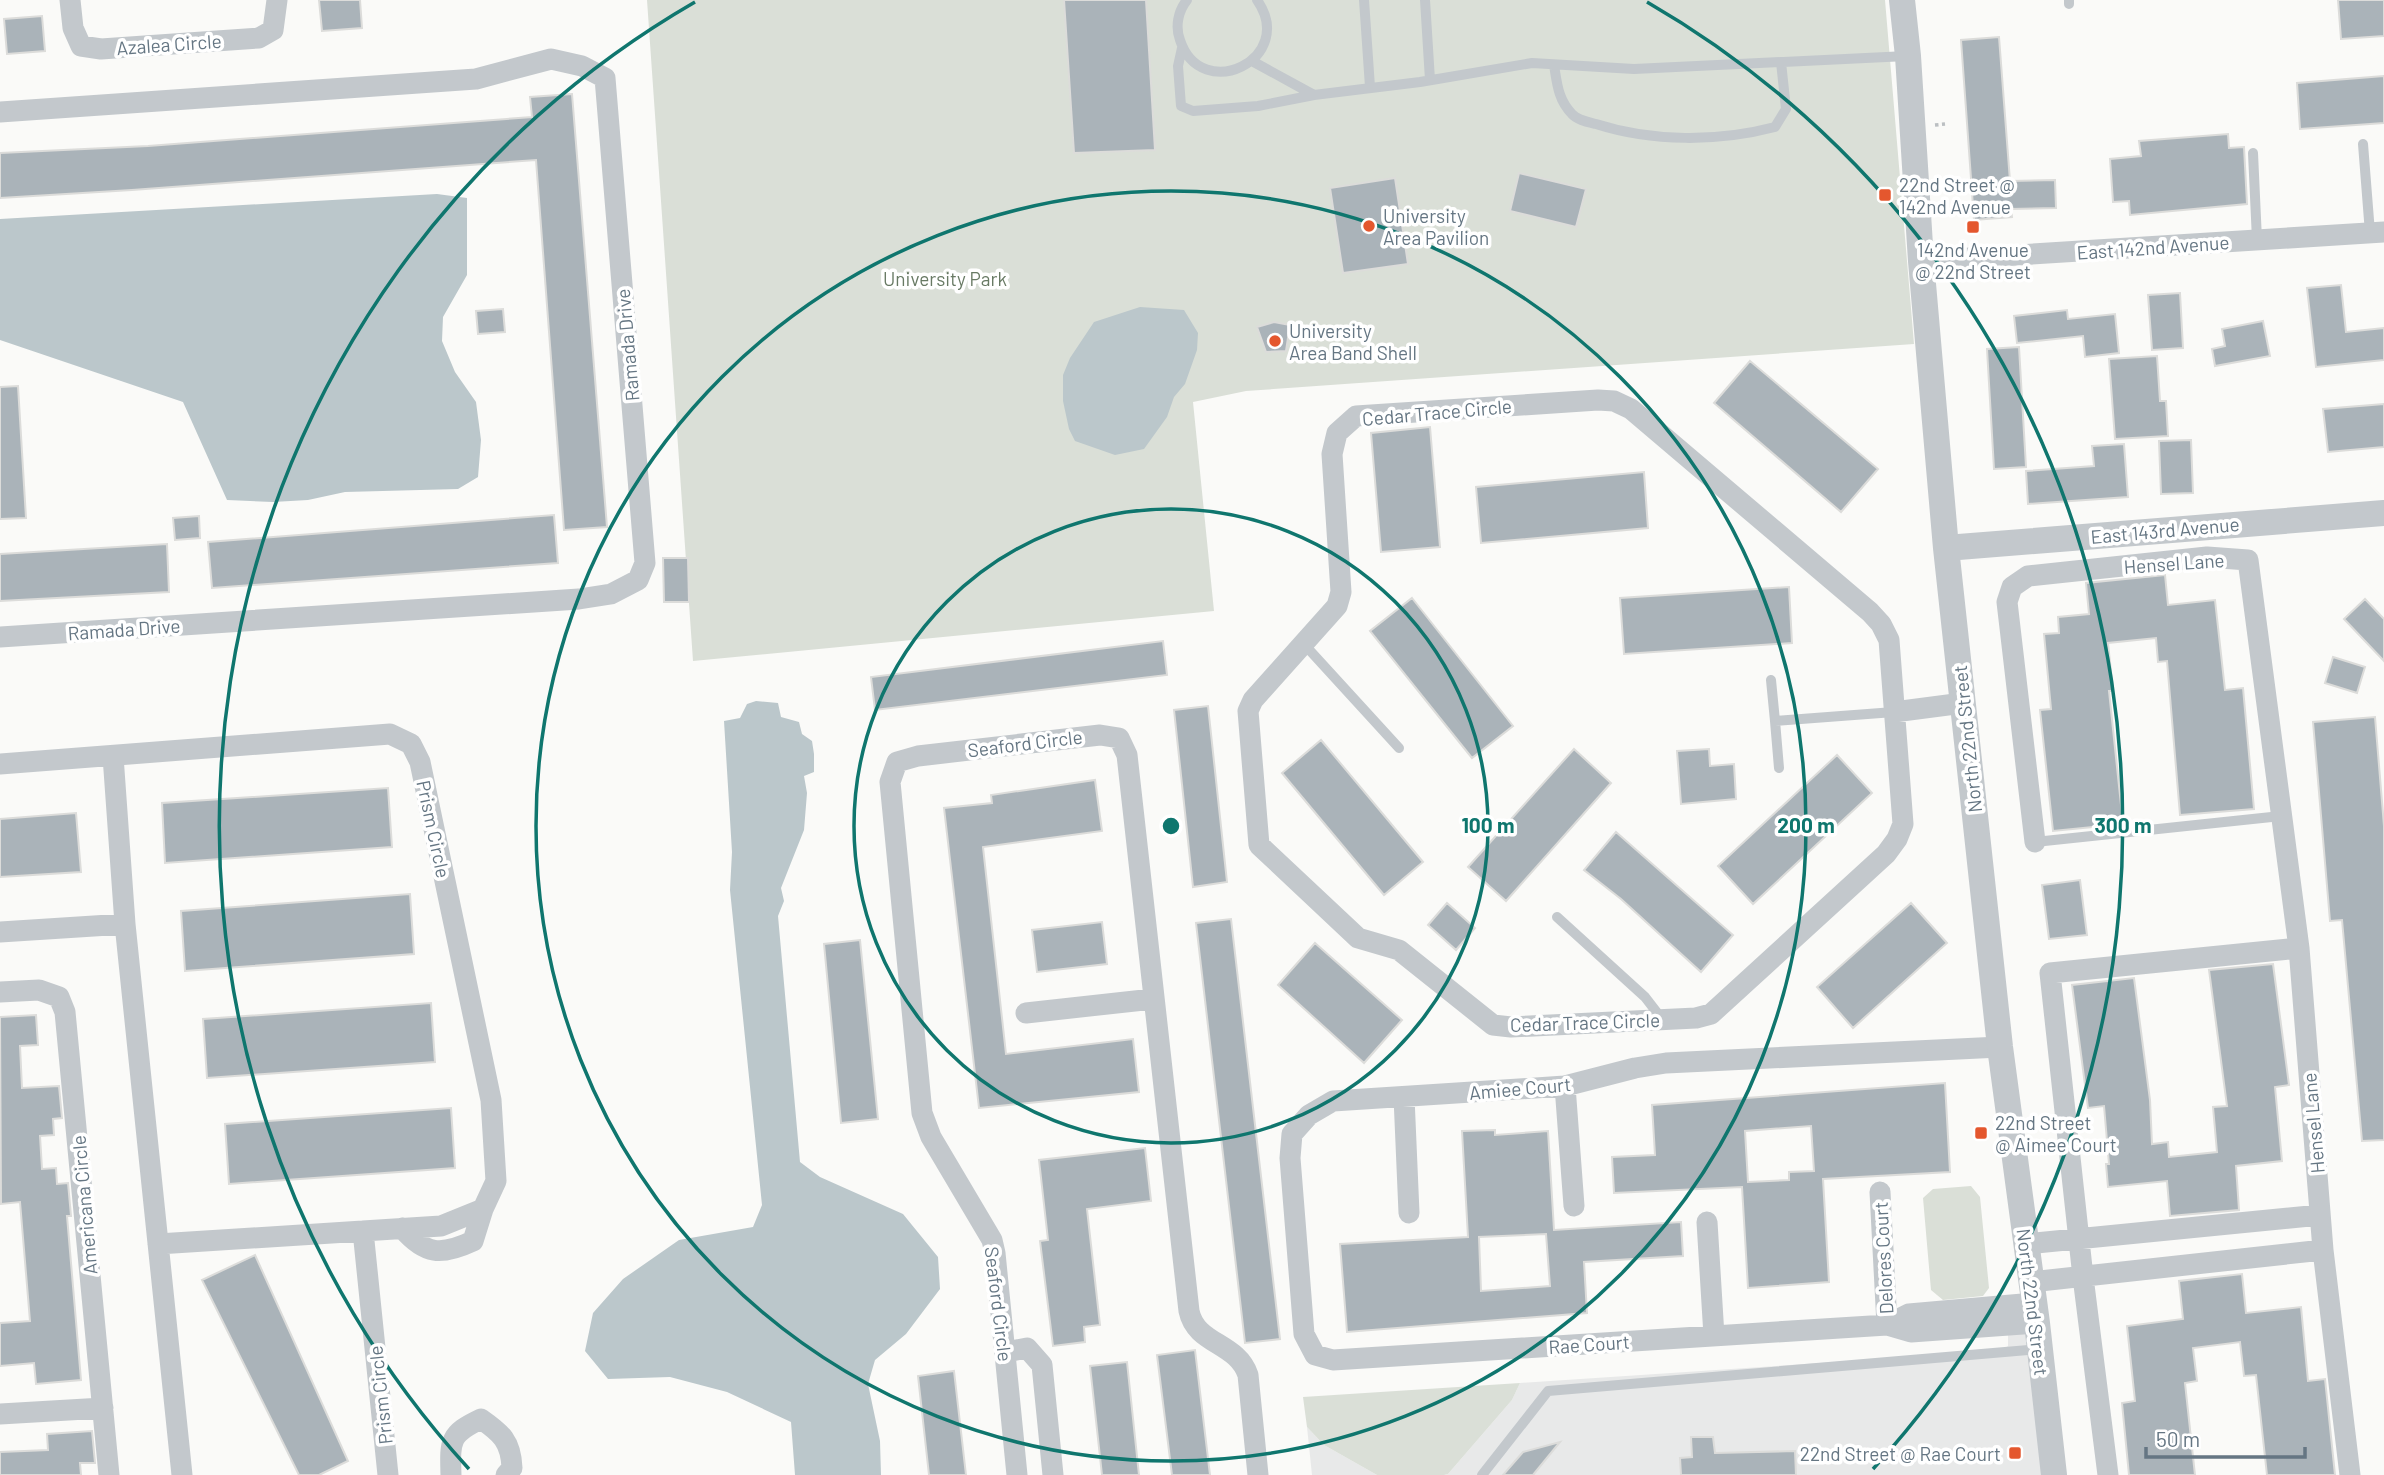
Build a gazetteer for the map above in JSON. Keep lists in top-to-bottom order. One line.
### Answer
{"streets":{"street":["Azalea Circle","East 142nd Avenue","Ramada Drive","Cedar Trace Circle","East 143rd Avenue","Hensel Lane","North 22nd Street","Seaford Circle","Prism Circle","Amiee Court","Americana Circle","Delores Court","Rae Court"]},"crossings":[["East 142nd Avenue","North 22nd Street"],["East 143rd Avenue","North 22nd Street"],["North 22nd Street","Amiee Court"],["North 22nd Street","Rae Court"],["Amiee Court","Rae Court"],["Delores Court","Rae Court"]],"parks":["University Park"],"places":{"transit":["22nd Street @ 142nd Avenue","142nd Avenue @ 22nd Street","22nd Street @ Aimee Court","22nd Street @ Rae Court"],"other":["University Area Pavilion","University Area Band Shell"]},"scale_bar":"50 m","rings":["100 m","200 m","300 m"]}
